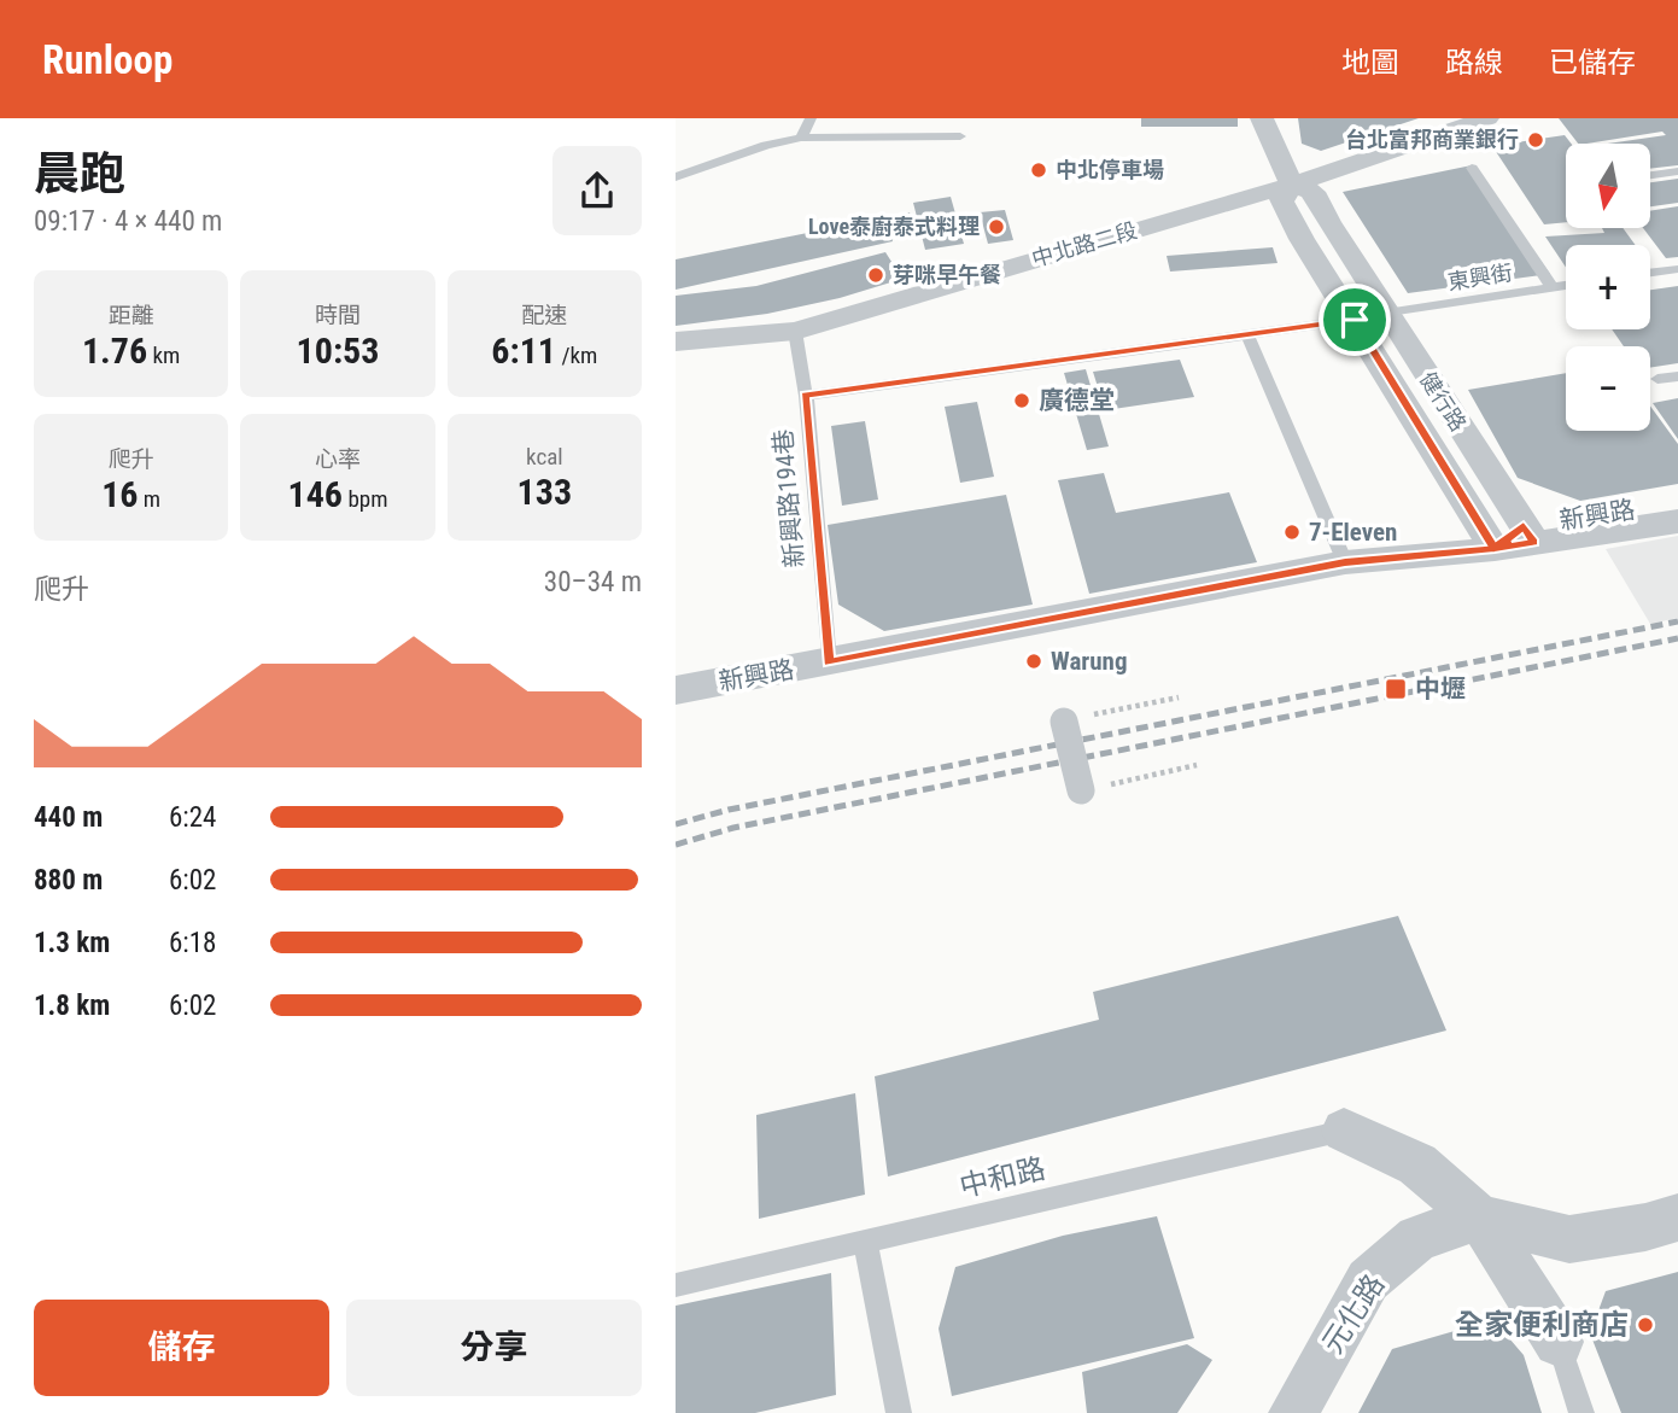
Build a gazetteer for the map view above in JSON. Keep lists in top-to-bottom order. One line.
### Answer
{"streets":{"street":["中北路二段","健行路","新興路","元化路"],"lane":["東興街","新興路194巷","中和路"]},"crossings":[["中北路二段","健行路"],["中北路二段","新興路194巷"],["東興街","健行路"],["健行路","新興路"],["新興路194巷","新興路"]],"places":{"other":["台北富邦商業銀行","中北停車場","Love泰廚泰式料理","芽咪早午餐","廣德堂","7-Eleven","Warung","全家便利商店"],"transit":["中壢"]},"north":"bottom","page":{"header":"Runloop","nav":["地圖","路線","已儲存"],"heading":["晨跑","09:17 · 4 × 440 m"],"map_buttons":["+","−"],"stats":[["距離","1.76 km"],["時間","10:53"],["配速","6:11 /km"],["爬升","16 m"],["心率","146 bpm"],["kcal","133"]],"chart":["爬升","30–34 m"],"list":[{"name":"440 m","note":"6:24"},{"name":"880 m","note":"6:02"},{"name":"1.3 km","note":"6:18"},{"name":"1.8 km","note":"6:02"}],"buttons":["儲存","分享"]}}
